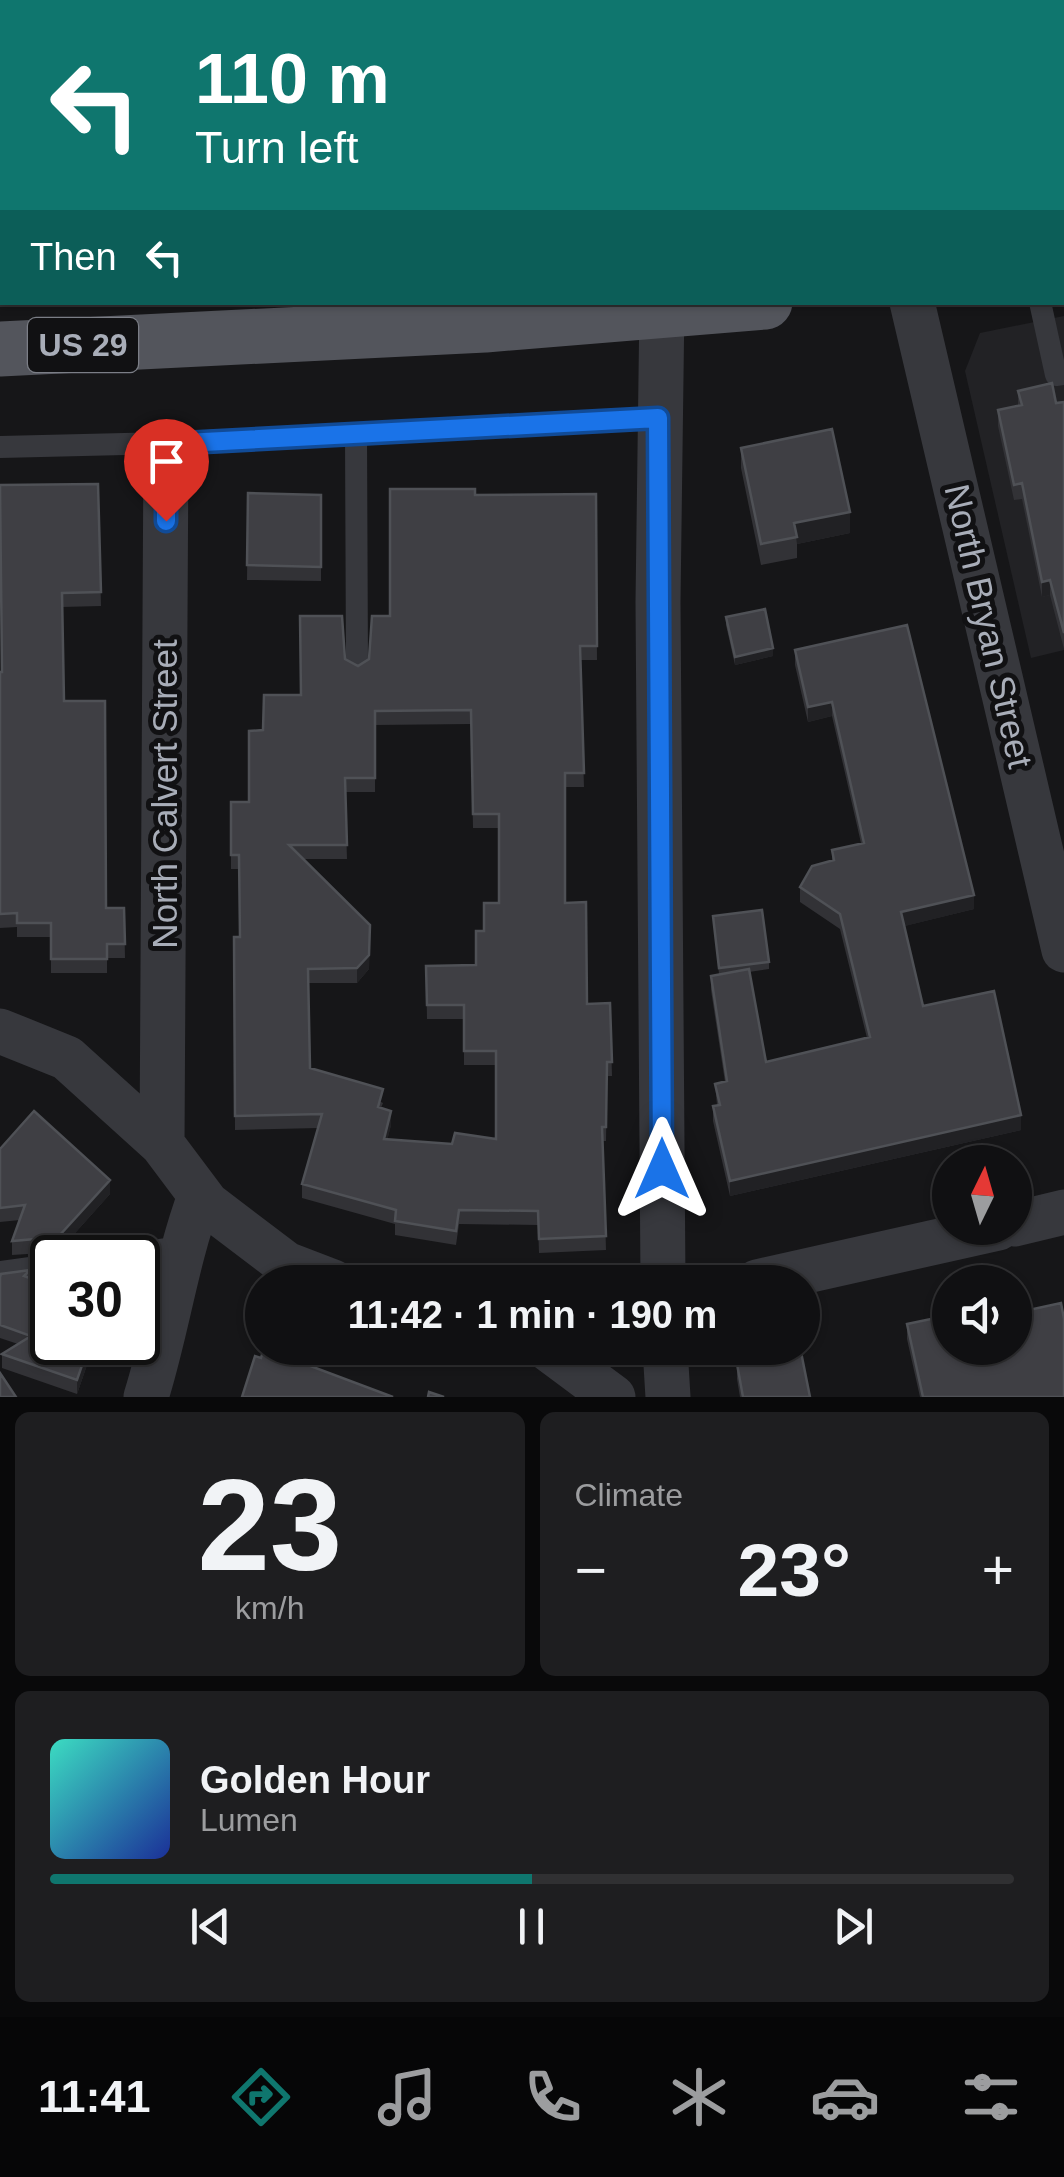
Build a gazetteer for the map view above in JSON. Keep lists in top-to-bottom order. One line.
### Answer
{"streets":{"main road":["US 29"],"street":["North Bryan Street","North Calvert Street"]},"north":"top","page":{"turn":["110 m","Turn left"],"then":"Then","limit":"30","trip":"11:42 · 1 min · 190 m","tile":[["23","km/h"],"Climate"],"heat":["−","23°","+"],"song":["Golden Hour","Lumen"],"tabs":"11:41"}}
